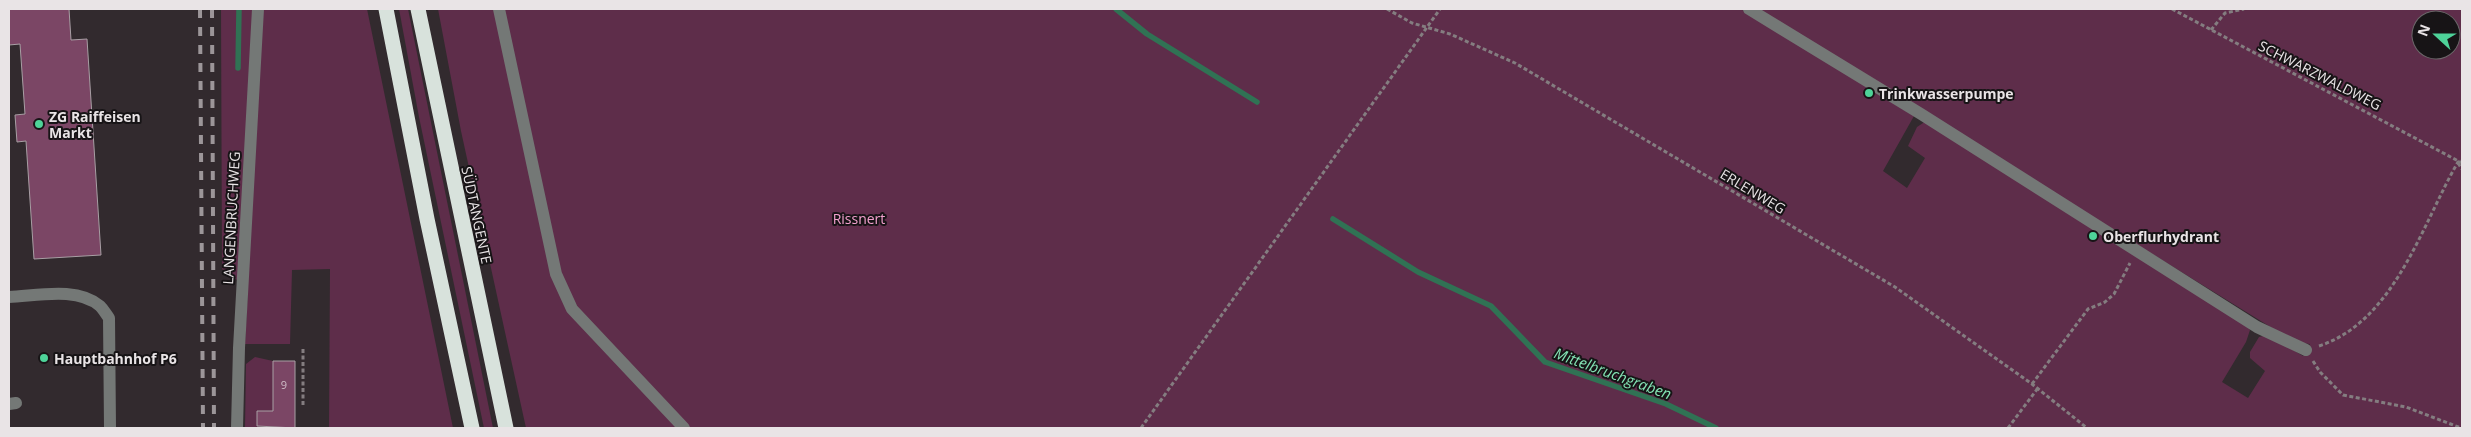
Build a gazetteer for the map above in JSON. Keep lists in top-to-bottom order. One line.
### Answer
{"streets":{"highway":["SÜDTANGENTE"],"street":["LANGENBRUCHWEG"],"path":["SCHWARZWALDWEG","ERLENWEG"]},"water":["Mittelbruchgraben"],"parks":["Rissnert"],"places":["Trinkwasserpumpe","ZG Raiffeisen Markt","Oberflurhydrant","Hauptbahnhof P6"],"house_numbers":["9"],"north":"left"}
